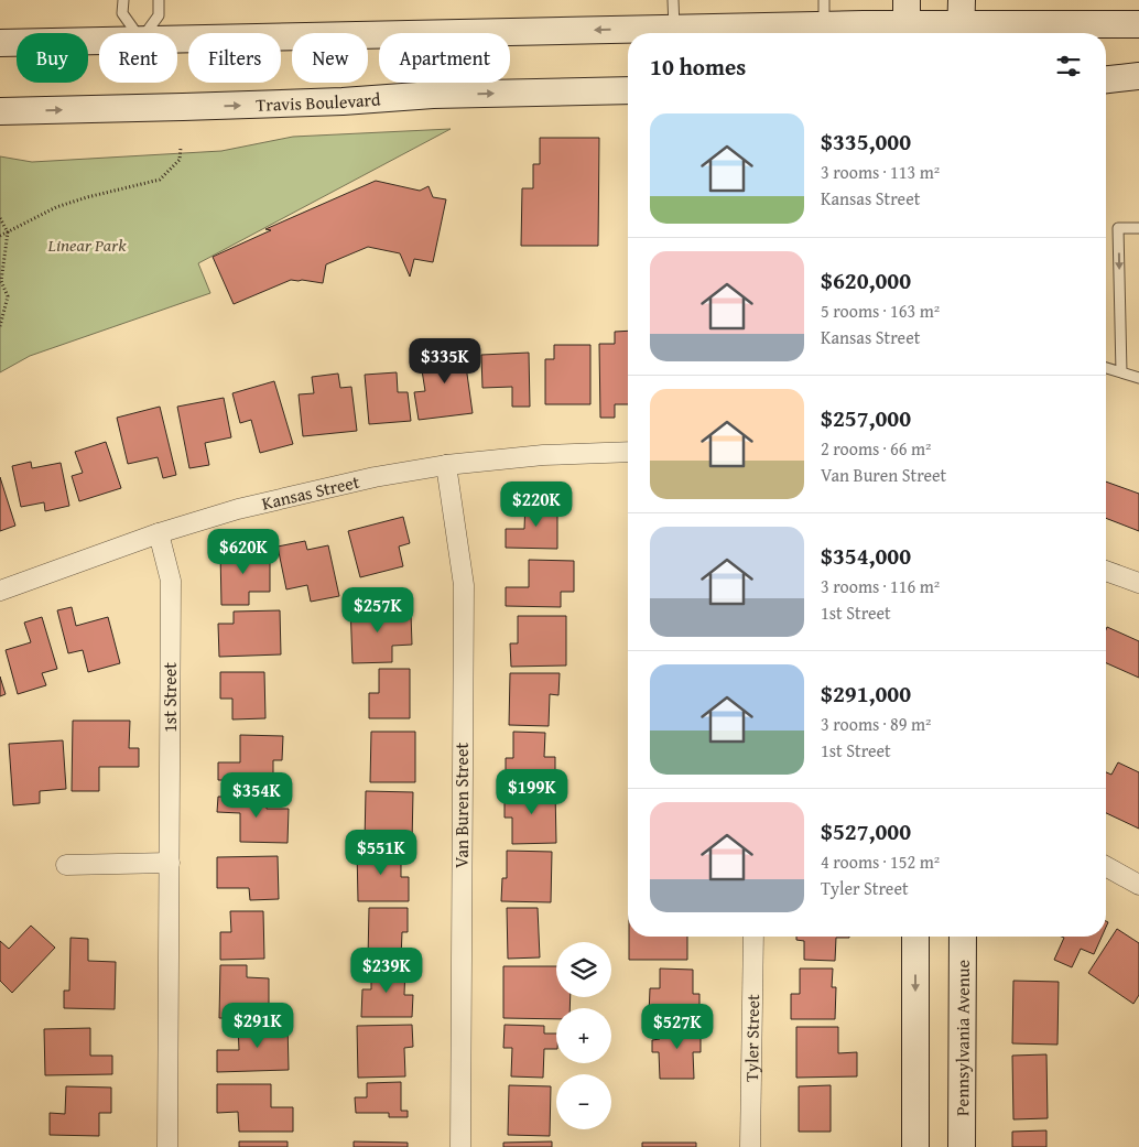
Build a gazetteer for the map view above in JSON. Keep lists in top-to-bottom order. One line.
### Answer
{"streets":{"main road":["Travis Boulevard","Pennsylvania Avenue"],"street":["Kansas Street","1st Street","Van Buren Street","Tyler Street"]},"crossings":[["Kansas Street","1st Street"],["Kansas Street","Van Buren Street"]],"parks":["Linear Park"],"page":{"chip":["Buy","Rent","Filters","New","Apartment"],"heading":"10 homes","list":[{"name":"$335,000","note":"3 rooms · 113 m² · Kansas Street"},{"name":"$620,000","note":"5 rooms · 163 m² · Kansas Street"},{"name":"$257,000","note":"2 rooms · 66 m² · Van Buren Street"},{"name":"$354,000","note":"3 rooms · 116 m² · 1st Street"},{"name":"$291,000","note":"3 rooms · 89 m² · 1st Street"},{"name":"$527,000","note":"4 rooms · 152 m² · Tyler Street"}],"price":["$335K","$220K","$620K","$257K","$199K","$354K","$551K","$239K","$291K","$527K"],"map_buttons":["+","−"]}}
